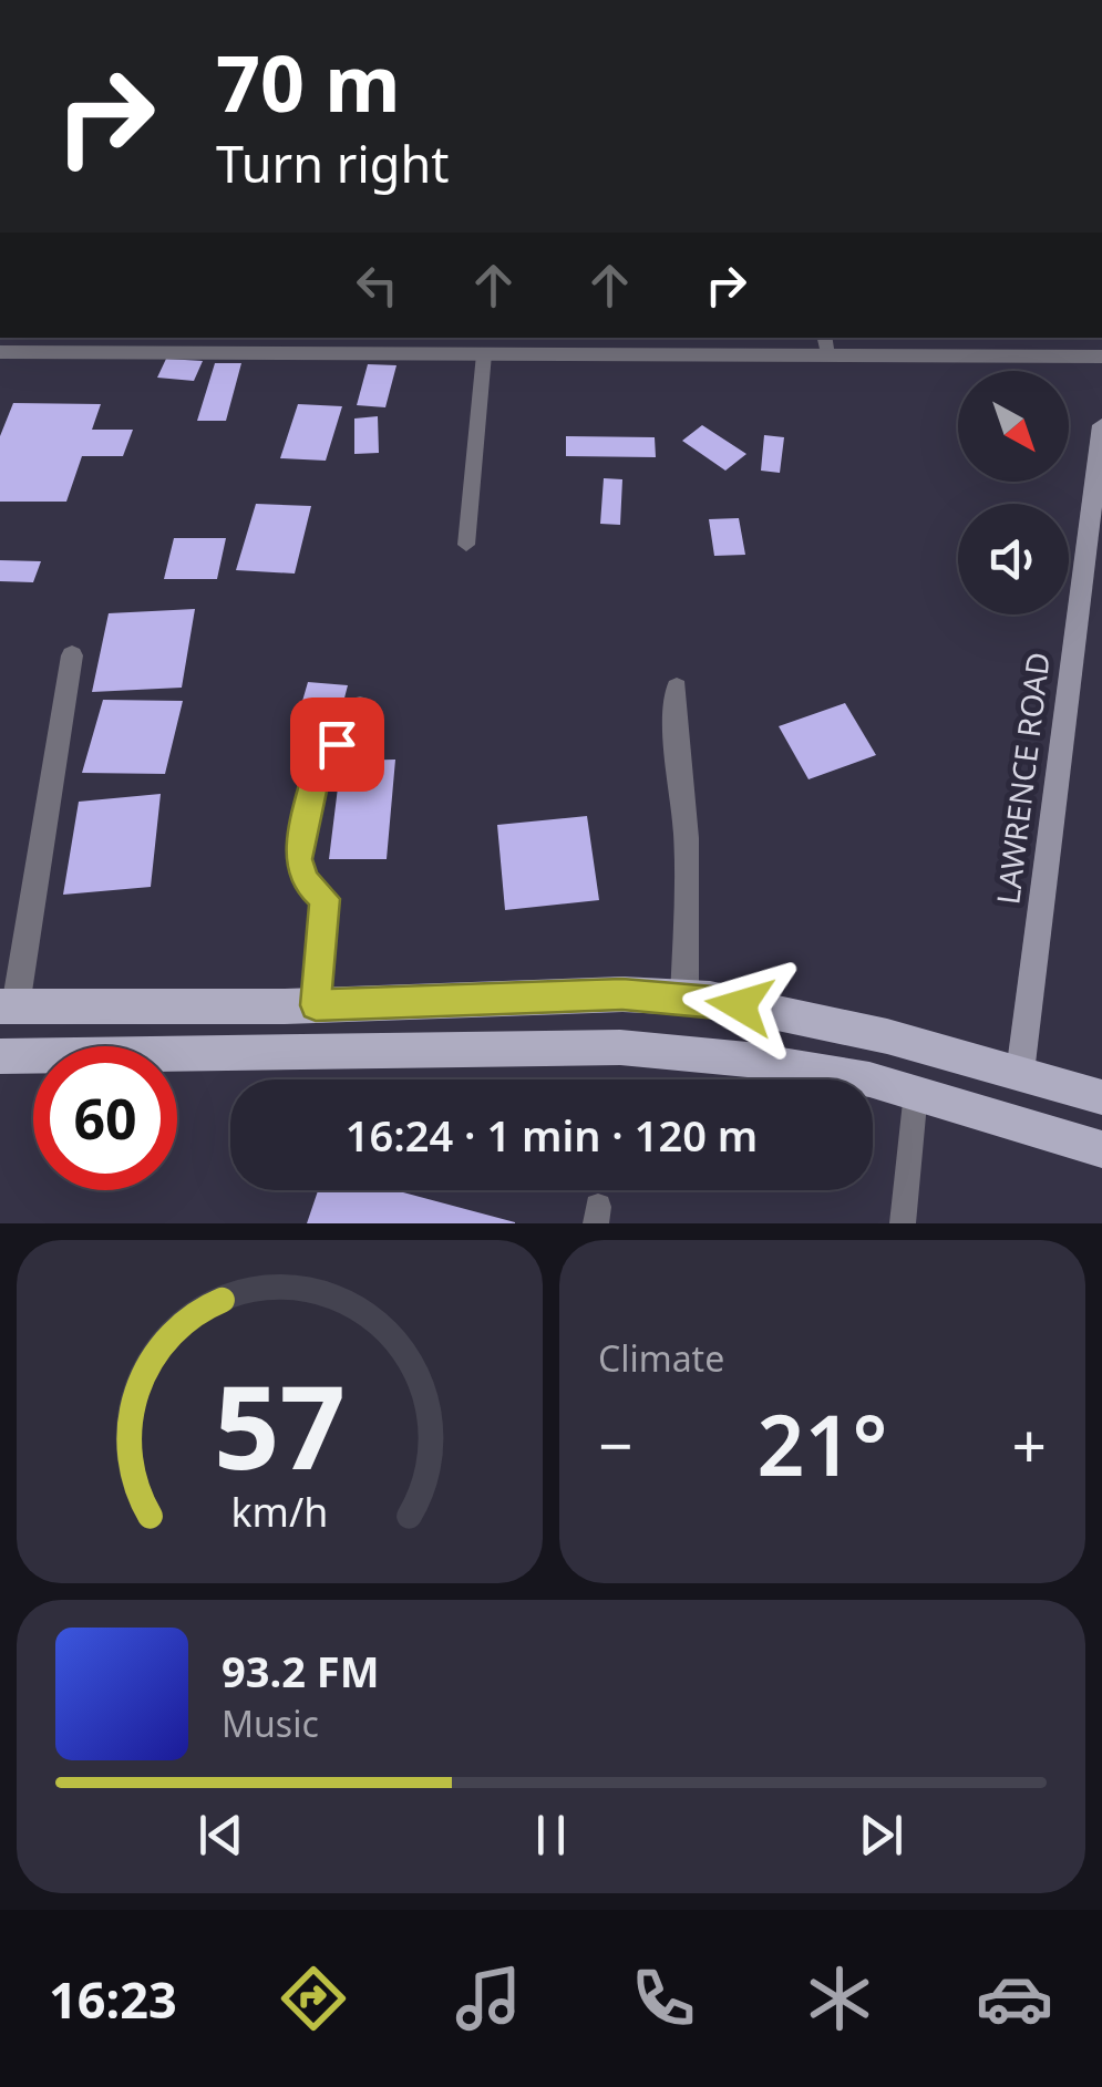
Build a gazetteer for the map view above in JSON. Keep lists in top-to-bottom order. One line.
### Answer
{"streets":{"street":["LAWRENCE ROAD"]},"north":"bottom right","page":{"turn":["70 m","Turn right"],"limit":"60","trip":"16:24 · 1 min · 120 m","tile":"Climate","heat":["−","21°","+"],"song":["93.2 FM","Music"],"tabs":"16:23","gauge":["57","km/h"]}}
